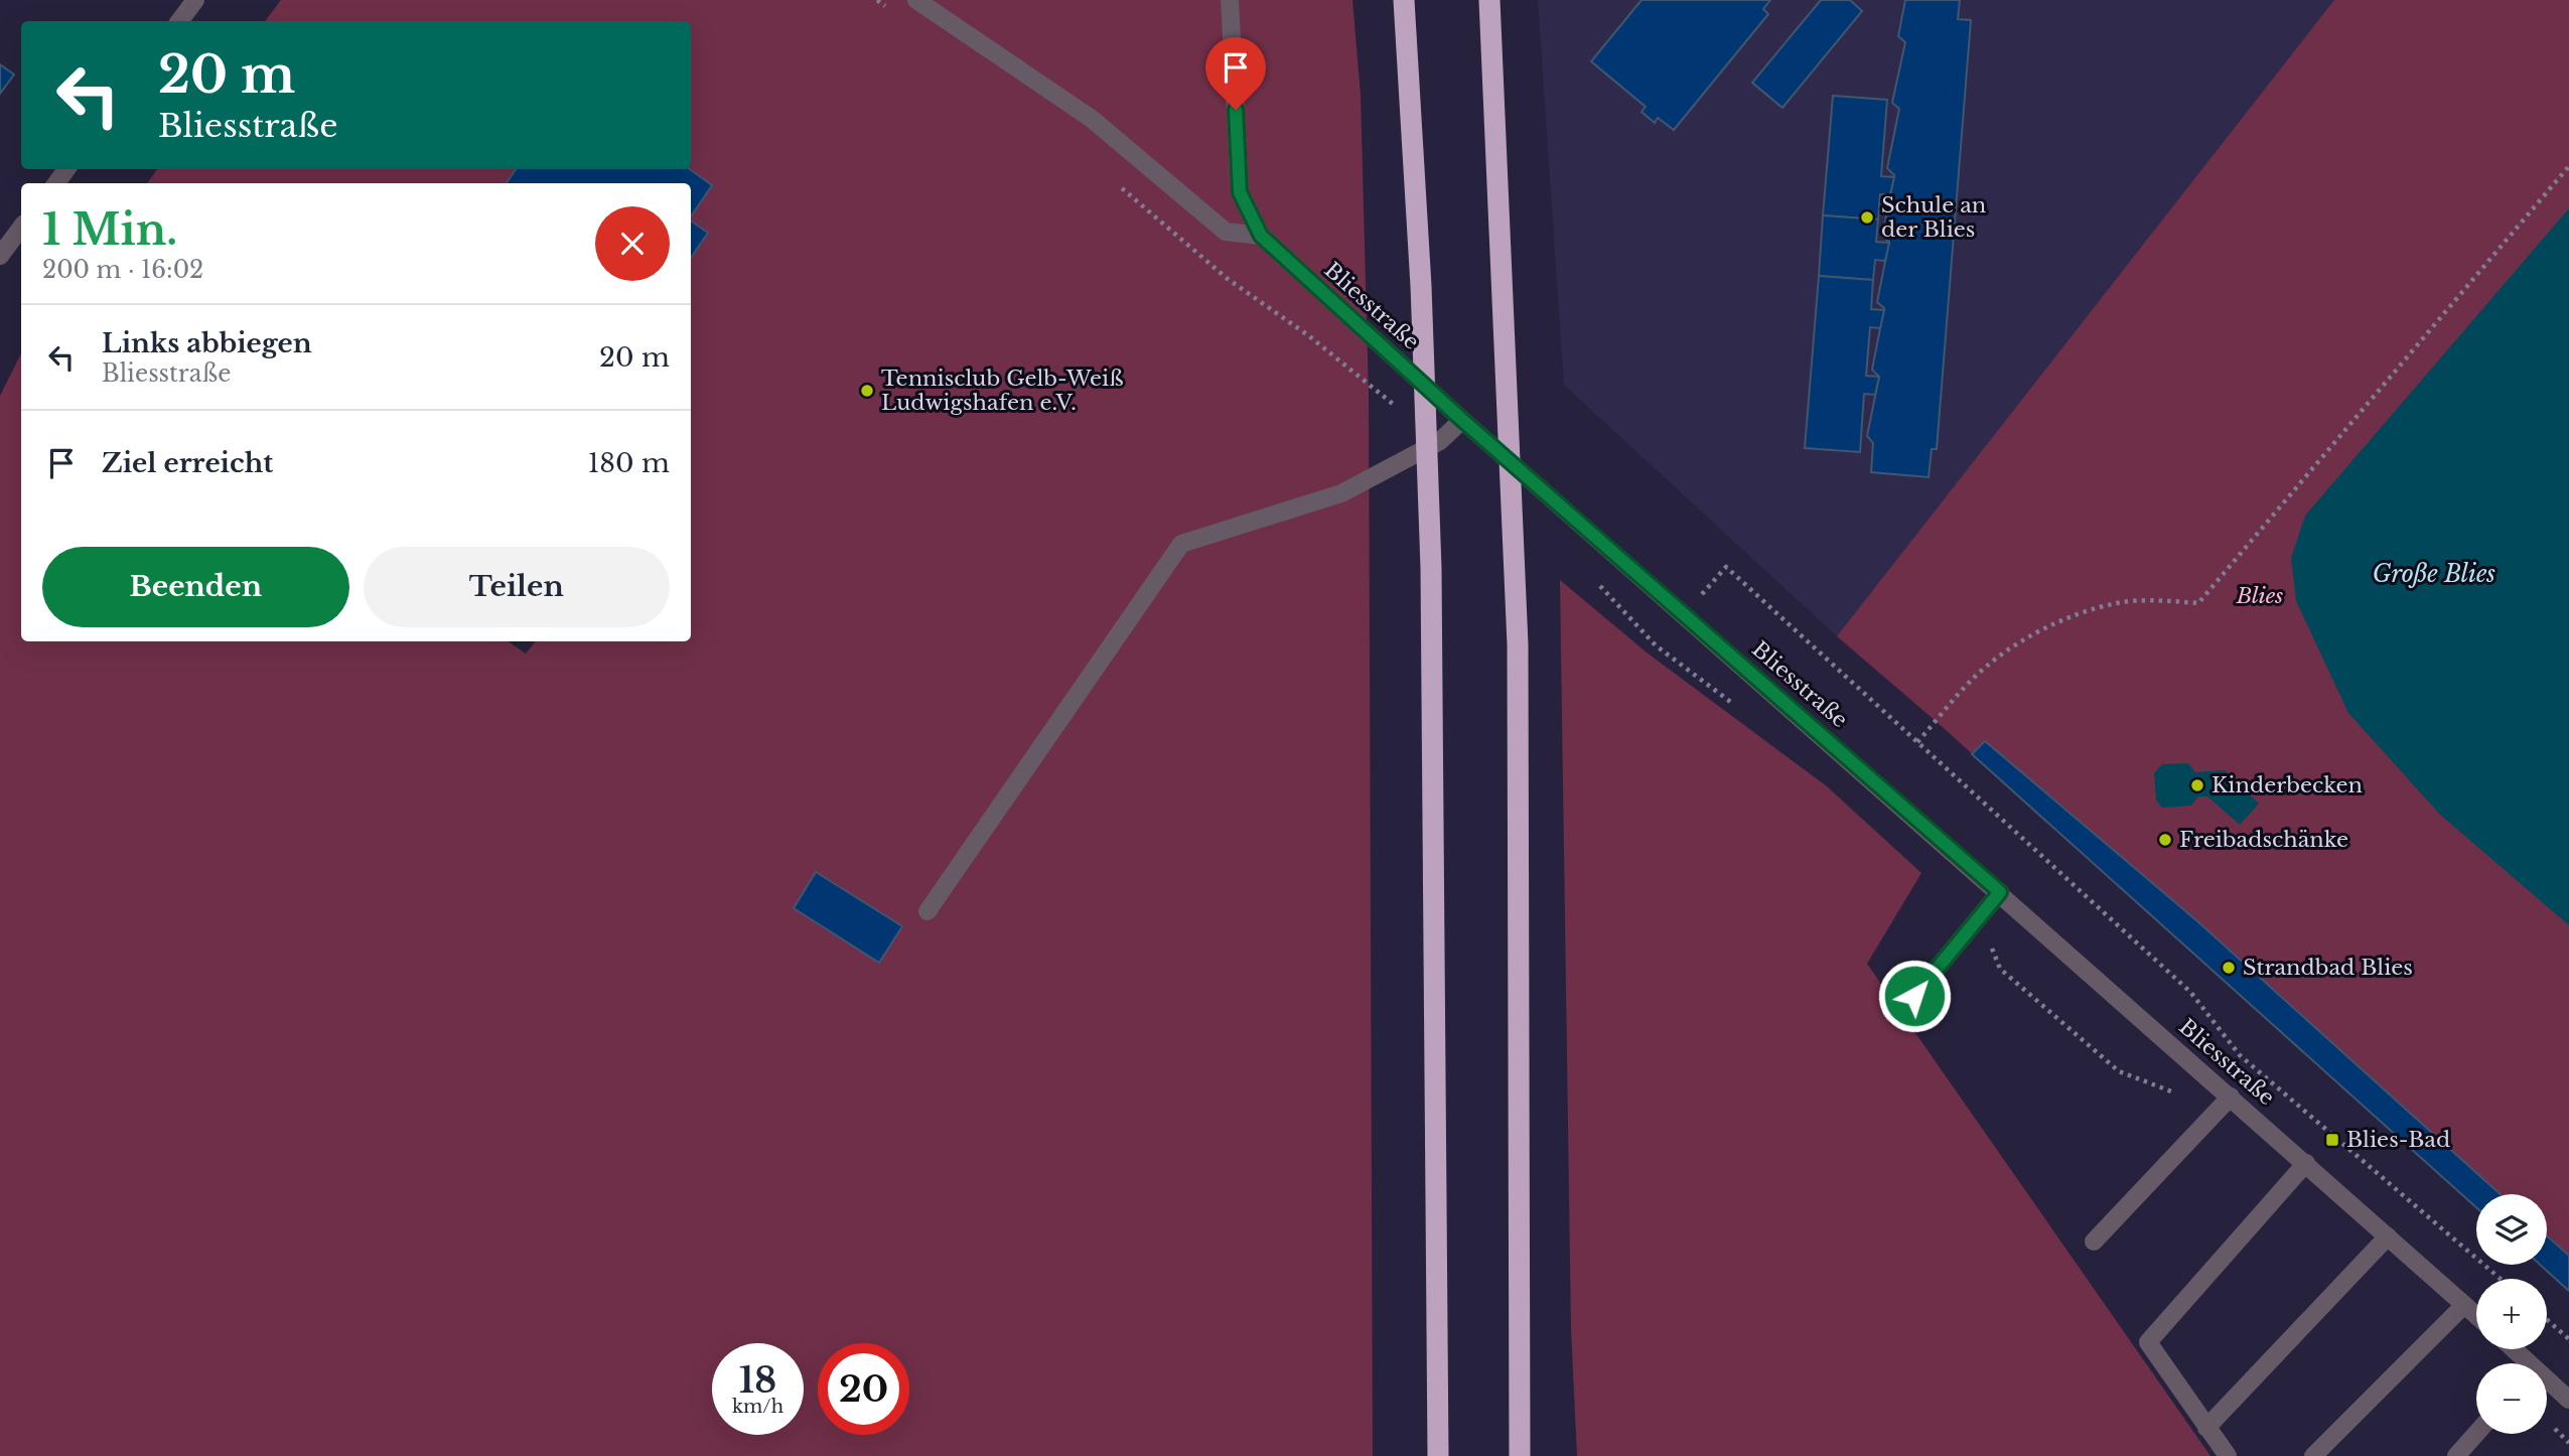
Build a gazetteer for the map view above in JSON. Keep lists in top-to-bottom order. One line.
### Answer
{"streets":{"street":["Bliesstraße"]},"water":["Große Blies"],"parks":["Blies"],"places":{"other":["Schule an der Blies","Tennisclub Gelb-Weiß Ludwigshafen e.V.","Kinderbecken","Freibadschänke","Strandbad Blies"],"transit":["Blies-Bad"]},"page":{"turn":["20 m","Bliesstraße"],"heading":["1 Min.","200 m · 16:02"],"list":[{"name":"Links abbiegen","note":"Bliesstraße","value":"20 m"},{"name":"Ziel erreicht","value":"180 m"}],"buttons":["Beenden","Teilen"],"map_buttons":["+","−"],"speed":"18 km/h","limit":"20"}}
